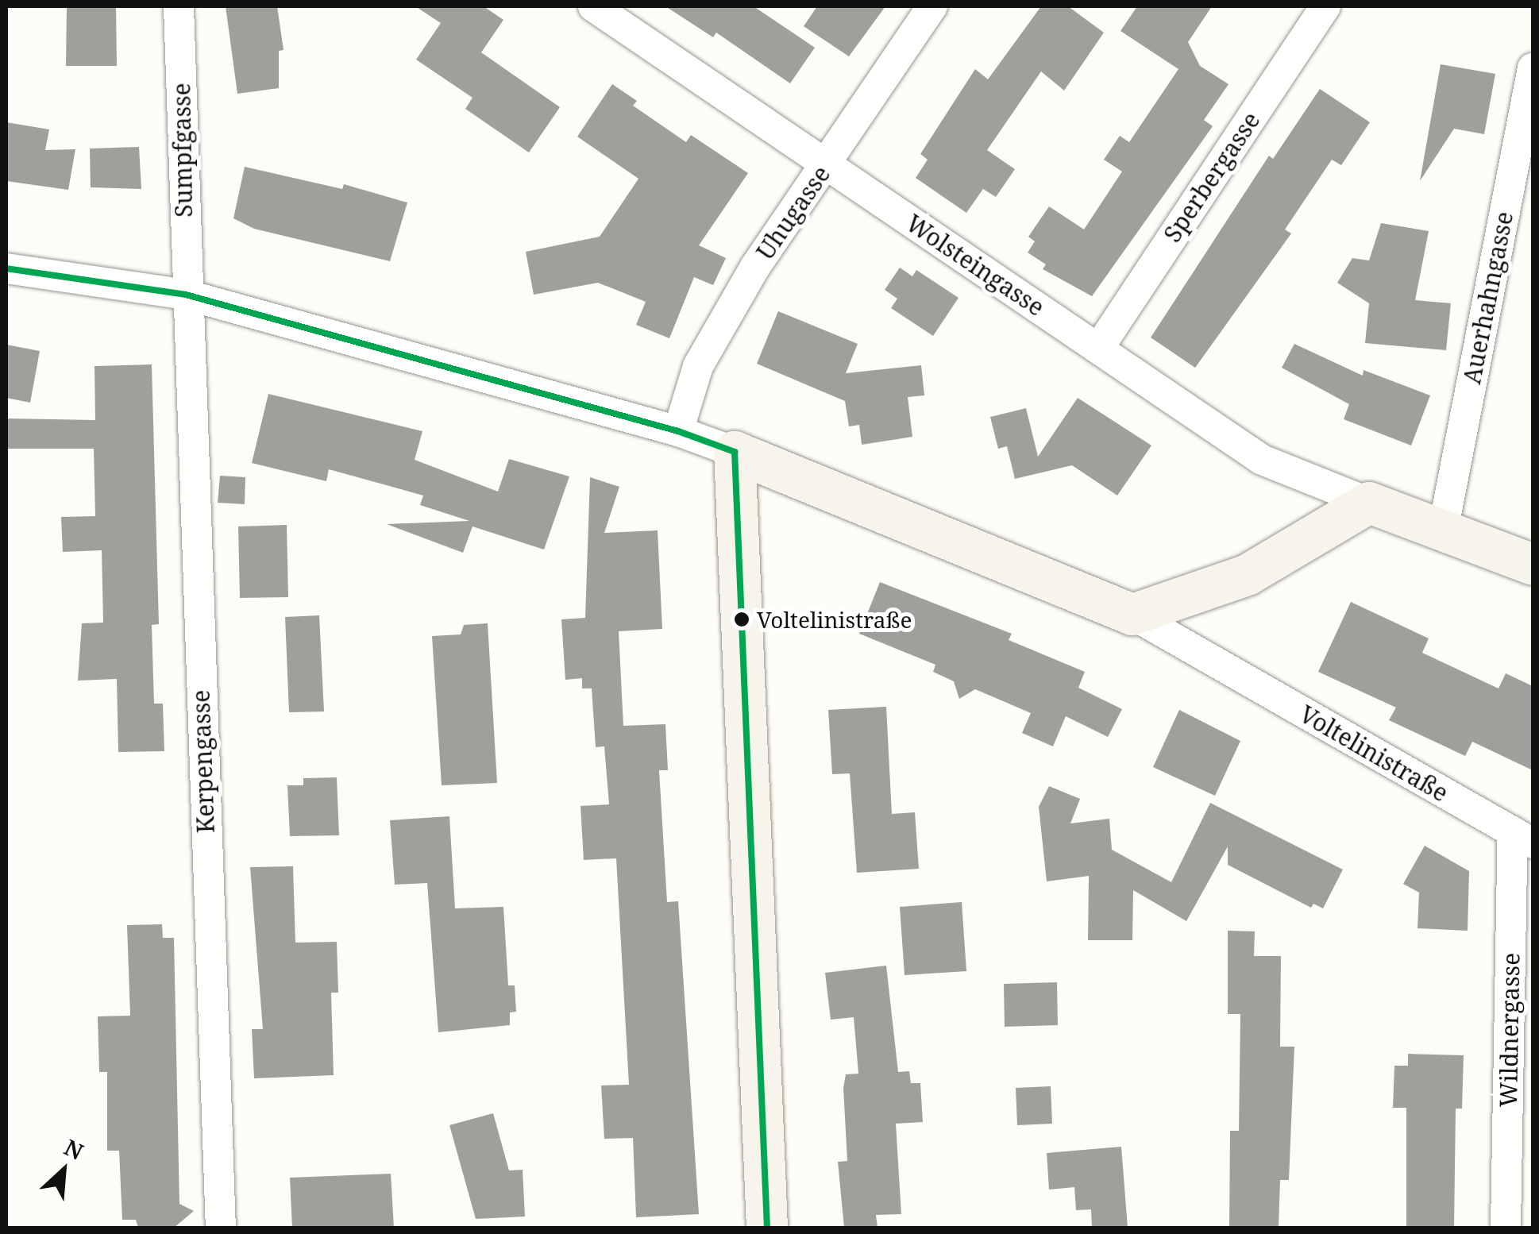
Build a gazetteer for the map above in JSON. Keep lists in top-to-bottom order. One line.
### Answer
{"streets":{"street":["Sumpfgasse","Sperbergasse","Uhugasse","Wolsteingasse","Auerhahngasse","Voltelinistraße","Kerpengasse","Wildnergasse"]},"crossings":[["Sumpfgasse","Voltelinistraße"],["Sumpfgasse","Kerpengasse"],["Sperbergasse","Wolsteingasse"],["Uhugasse","Wolsteingasse"],["Uhugasse","Voltelinistraße"],["Voltelinistraße","Kerpengasse"],["Voltelinistraße","Wildnergasse"]],"places":["Voltelinistraße"],"north":"top right"}
